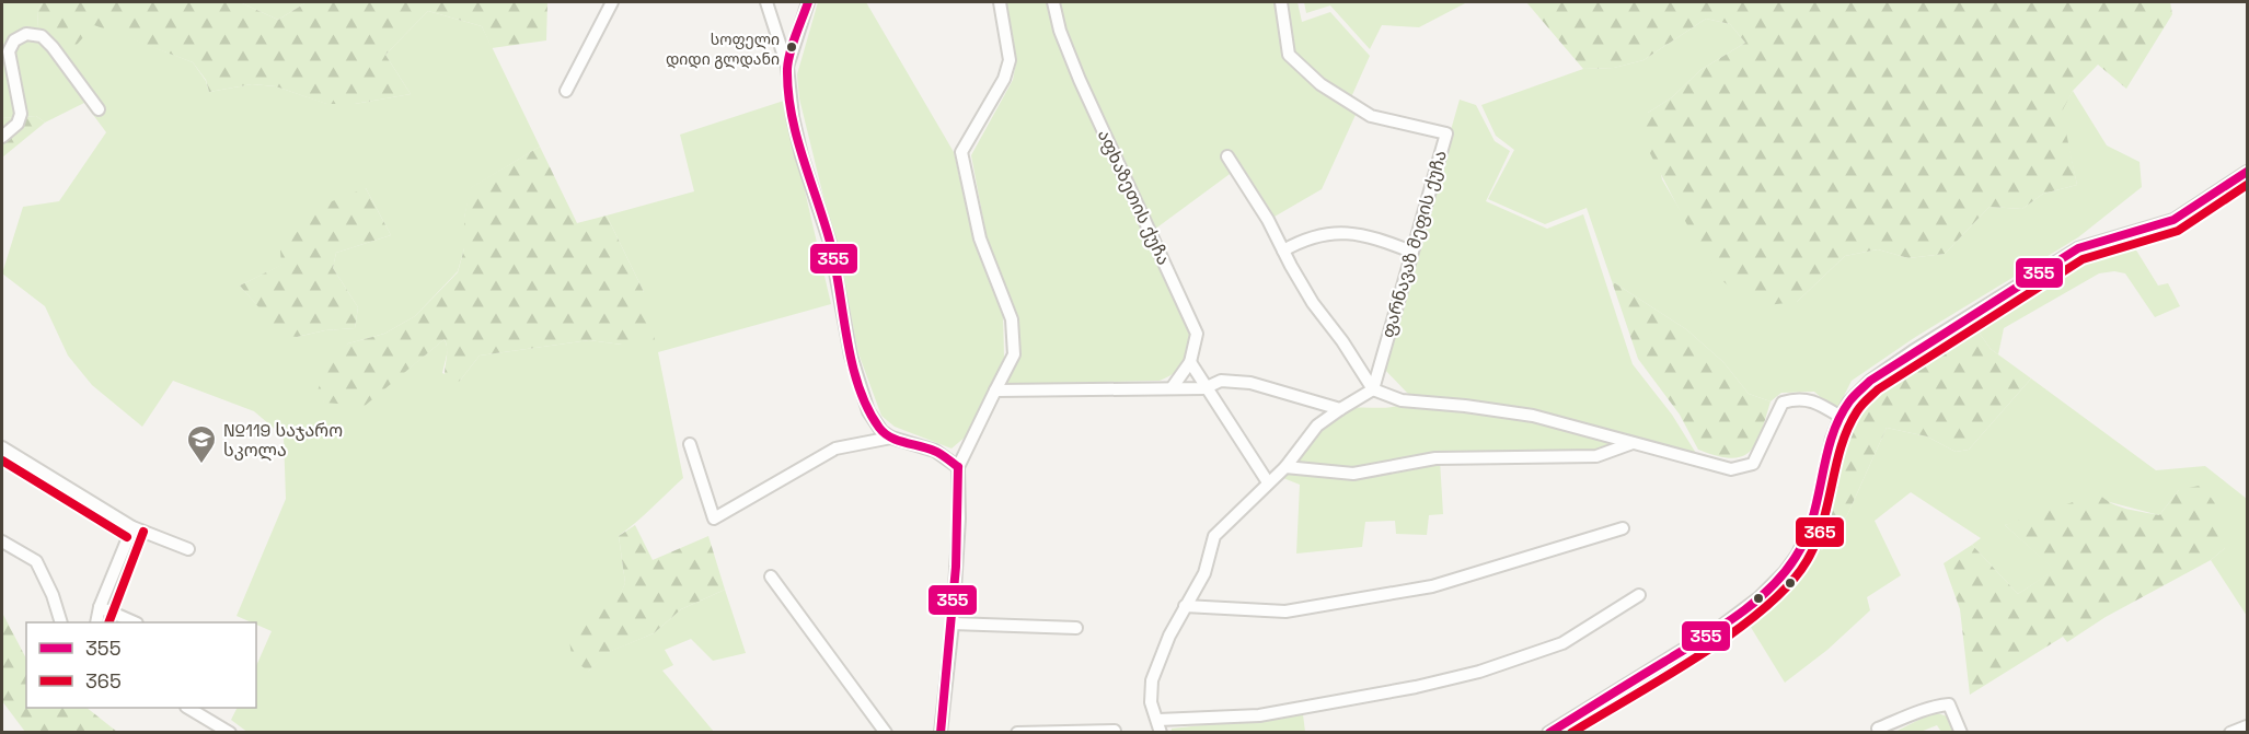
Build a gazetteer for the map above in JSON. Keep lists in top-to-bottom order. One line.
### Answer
{"streets":{"street":["აფხაზეთის ქუჩა","ფარნავაზ მეფის ქუჩა"]},"places":{"other":["სოფელი დიდი გლდანი"],"school or university":["№119 საჯარო სკოლა"]},"lines":["transit line 355","transit line 365"],"legend":["355","365"]}
